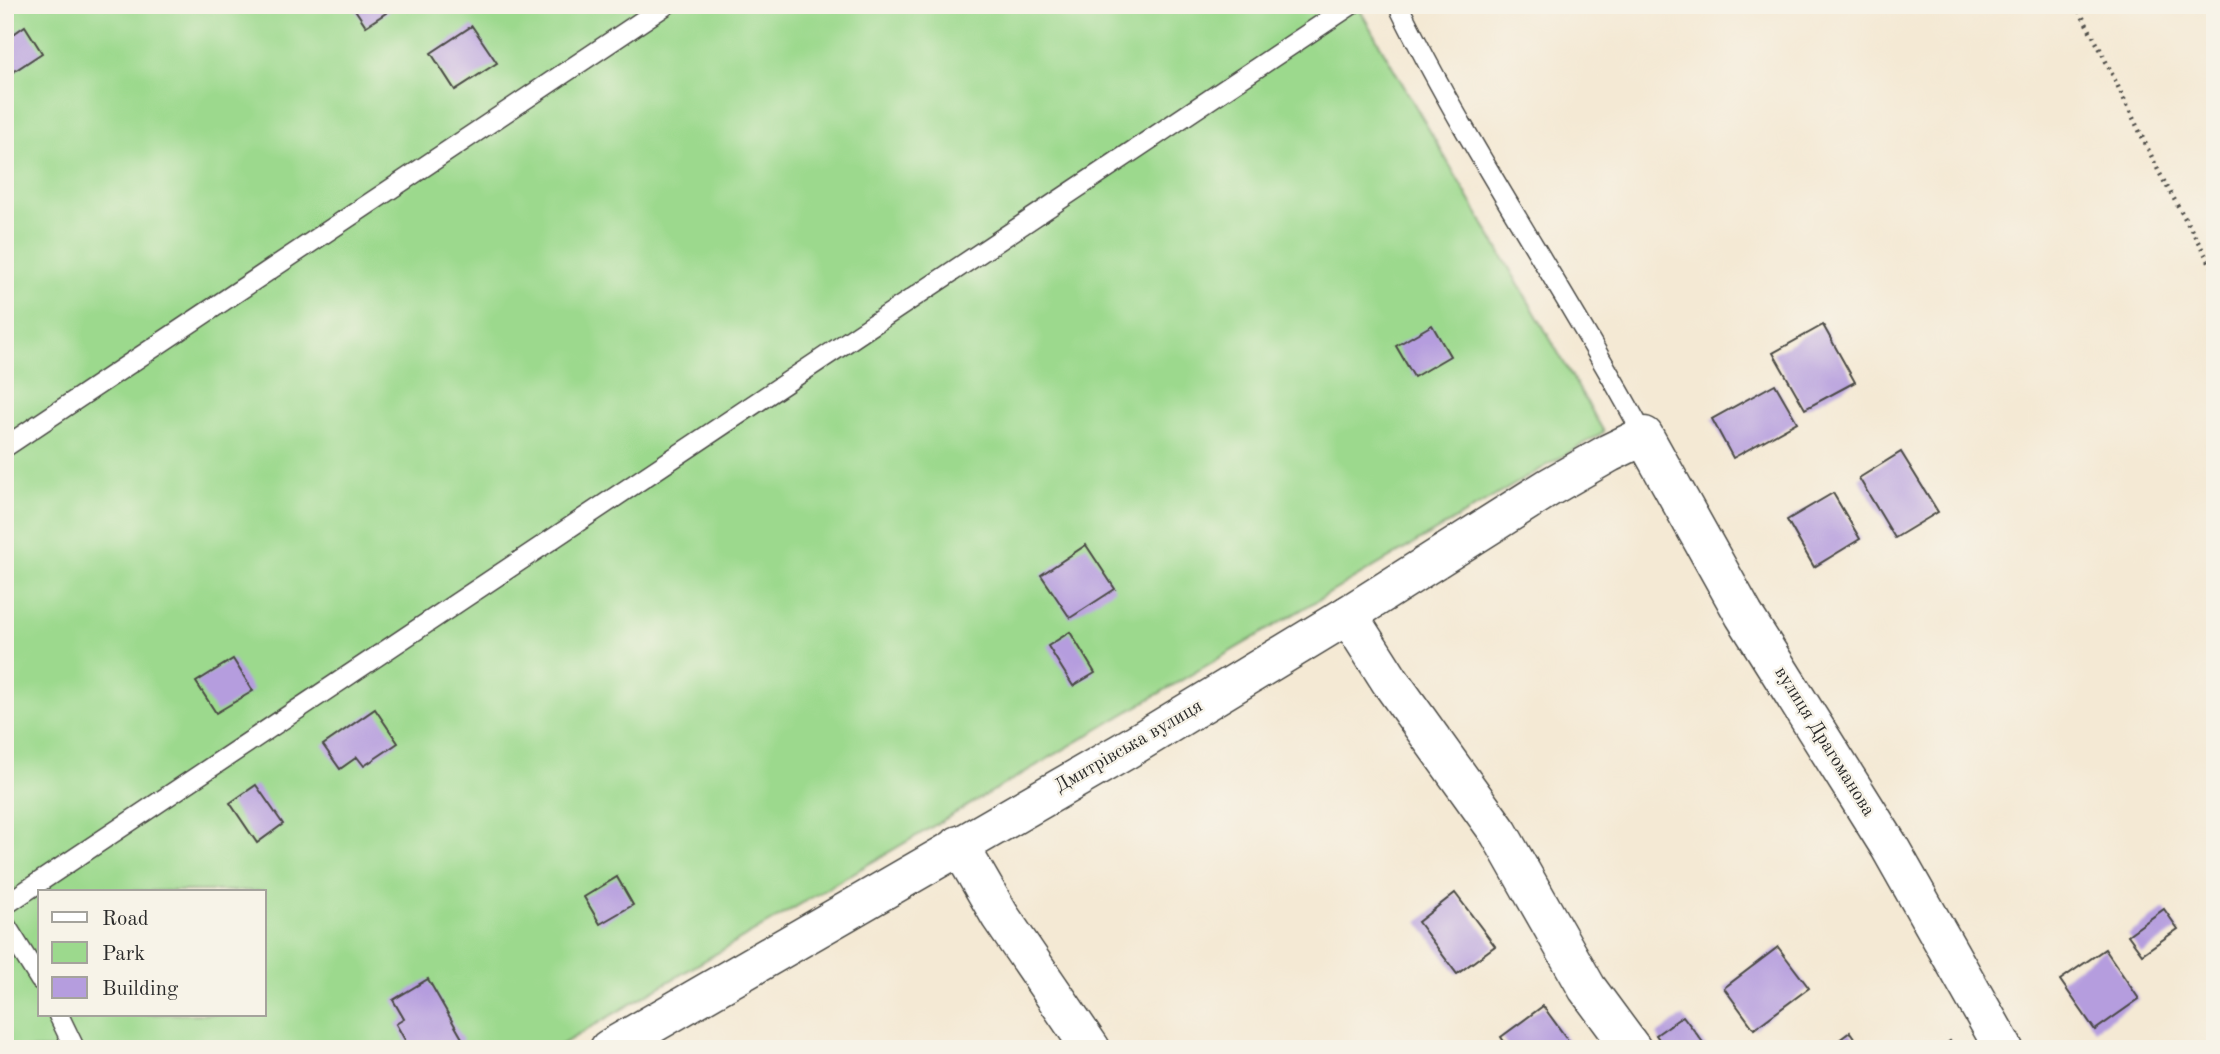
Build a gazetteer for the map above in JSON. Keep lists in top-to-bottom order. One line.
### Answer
{"streets":{"street":["вулиця Драгоманова","Дмитрівська вулиця"]},"crossings":[["вулиця Драгоманова","Дмитрівська вулиця"]],"legend":["Road","Park","Building"]}
